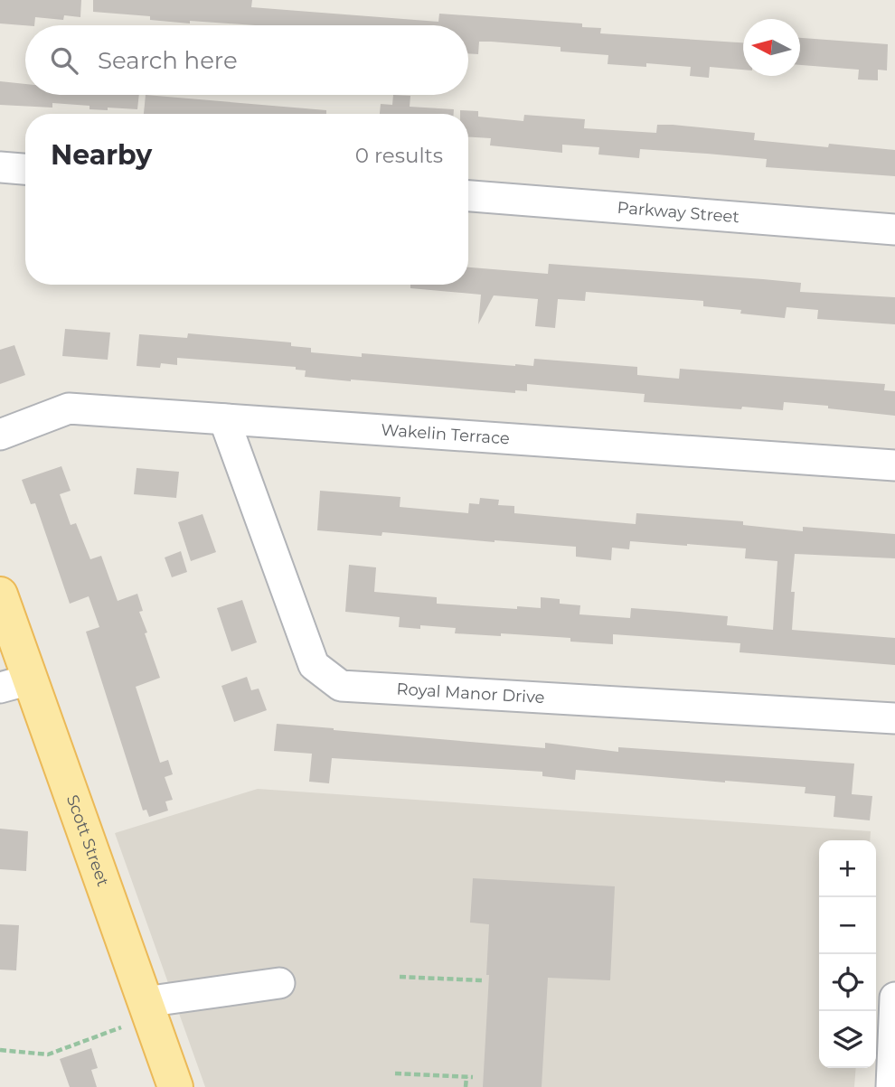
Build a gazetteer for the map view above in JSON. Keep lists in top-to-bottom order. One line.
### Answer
{"streets":{"main road":["Scott Street"],"street":["Parkway Street","Wakelin Terrace","Royal Manor Drive"]},"crossings":[["Wakelin Terrace","Royal Manor Drive"]],"north":"left","page":{"search":"Search here","heading":["Nearby","0 results"],"map_buttons":["+","−"]}}
